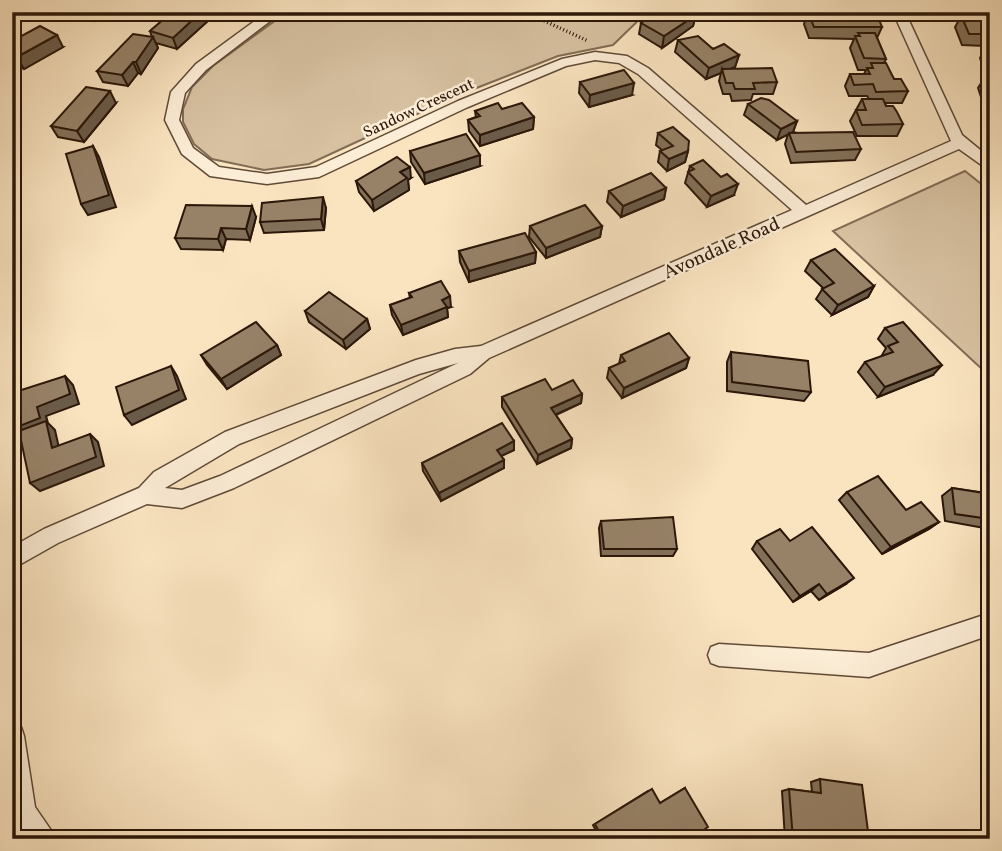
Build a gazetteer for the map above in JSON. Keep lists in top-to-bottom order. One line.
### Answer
{"streets":{"street":["Sandow Crescent","Avondale Road"]}}
